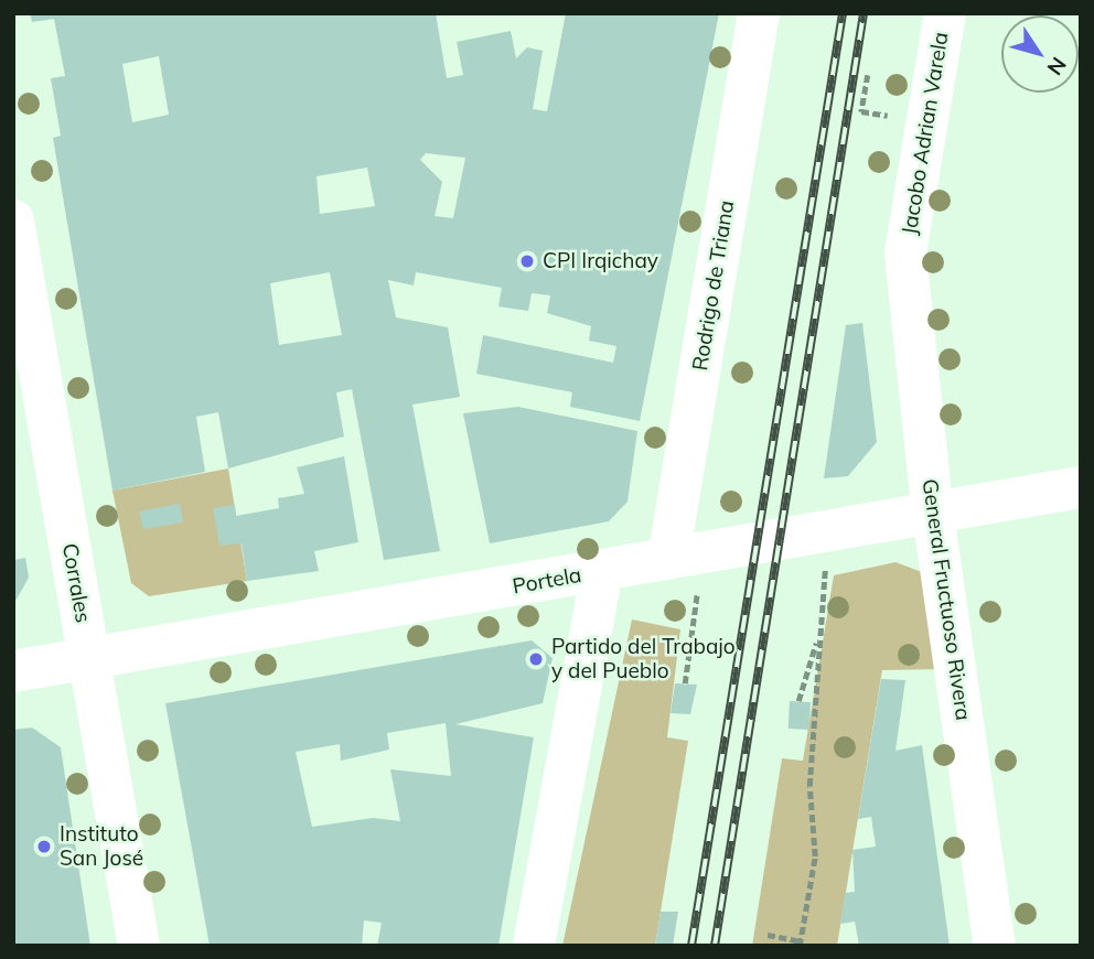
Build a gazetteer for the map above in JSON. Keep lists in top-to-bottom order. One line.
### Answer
{"streets":{"street":["Jacobo Adrian Varela","Rodrigo de Triana","Portela","Corrales","General Fructuoso Rivera"]},"crossings":[["Jacobo Adrian Varela","General Fructuoso Rivera"],["Rodrigo de Triana","Portela"],["Portela","Corrales"],["Portela","General Fructuoso Rivera"]],"places":["CPI Irqichay","Partido del Trabajo y del Pueblo","Instituto San José"],"north":"bottom right"}
